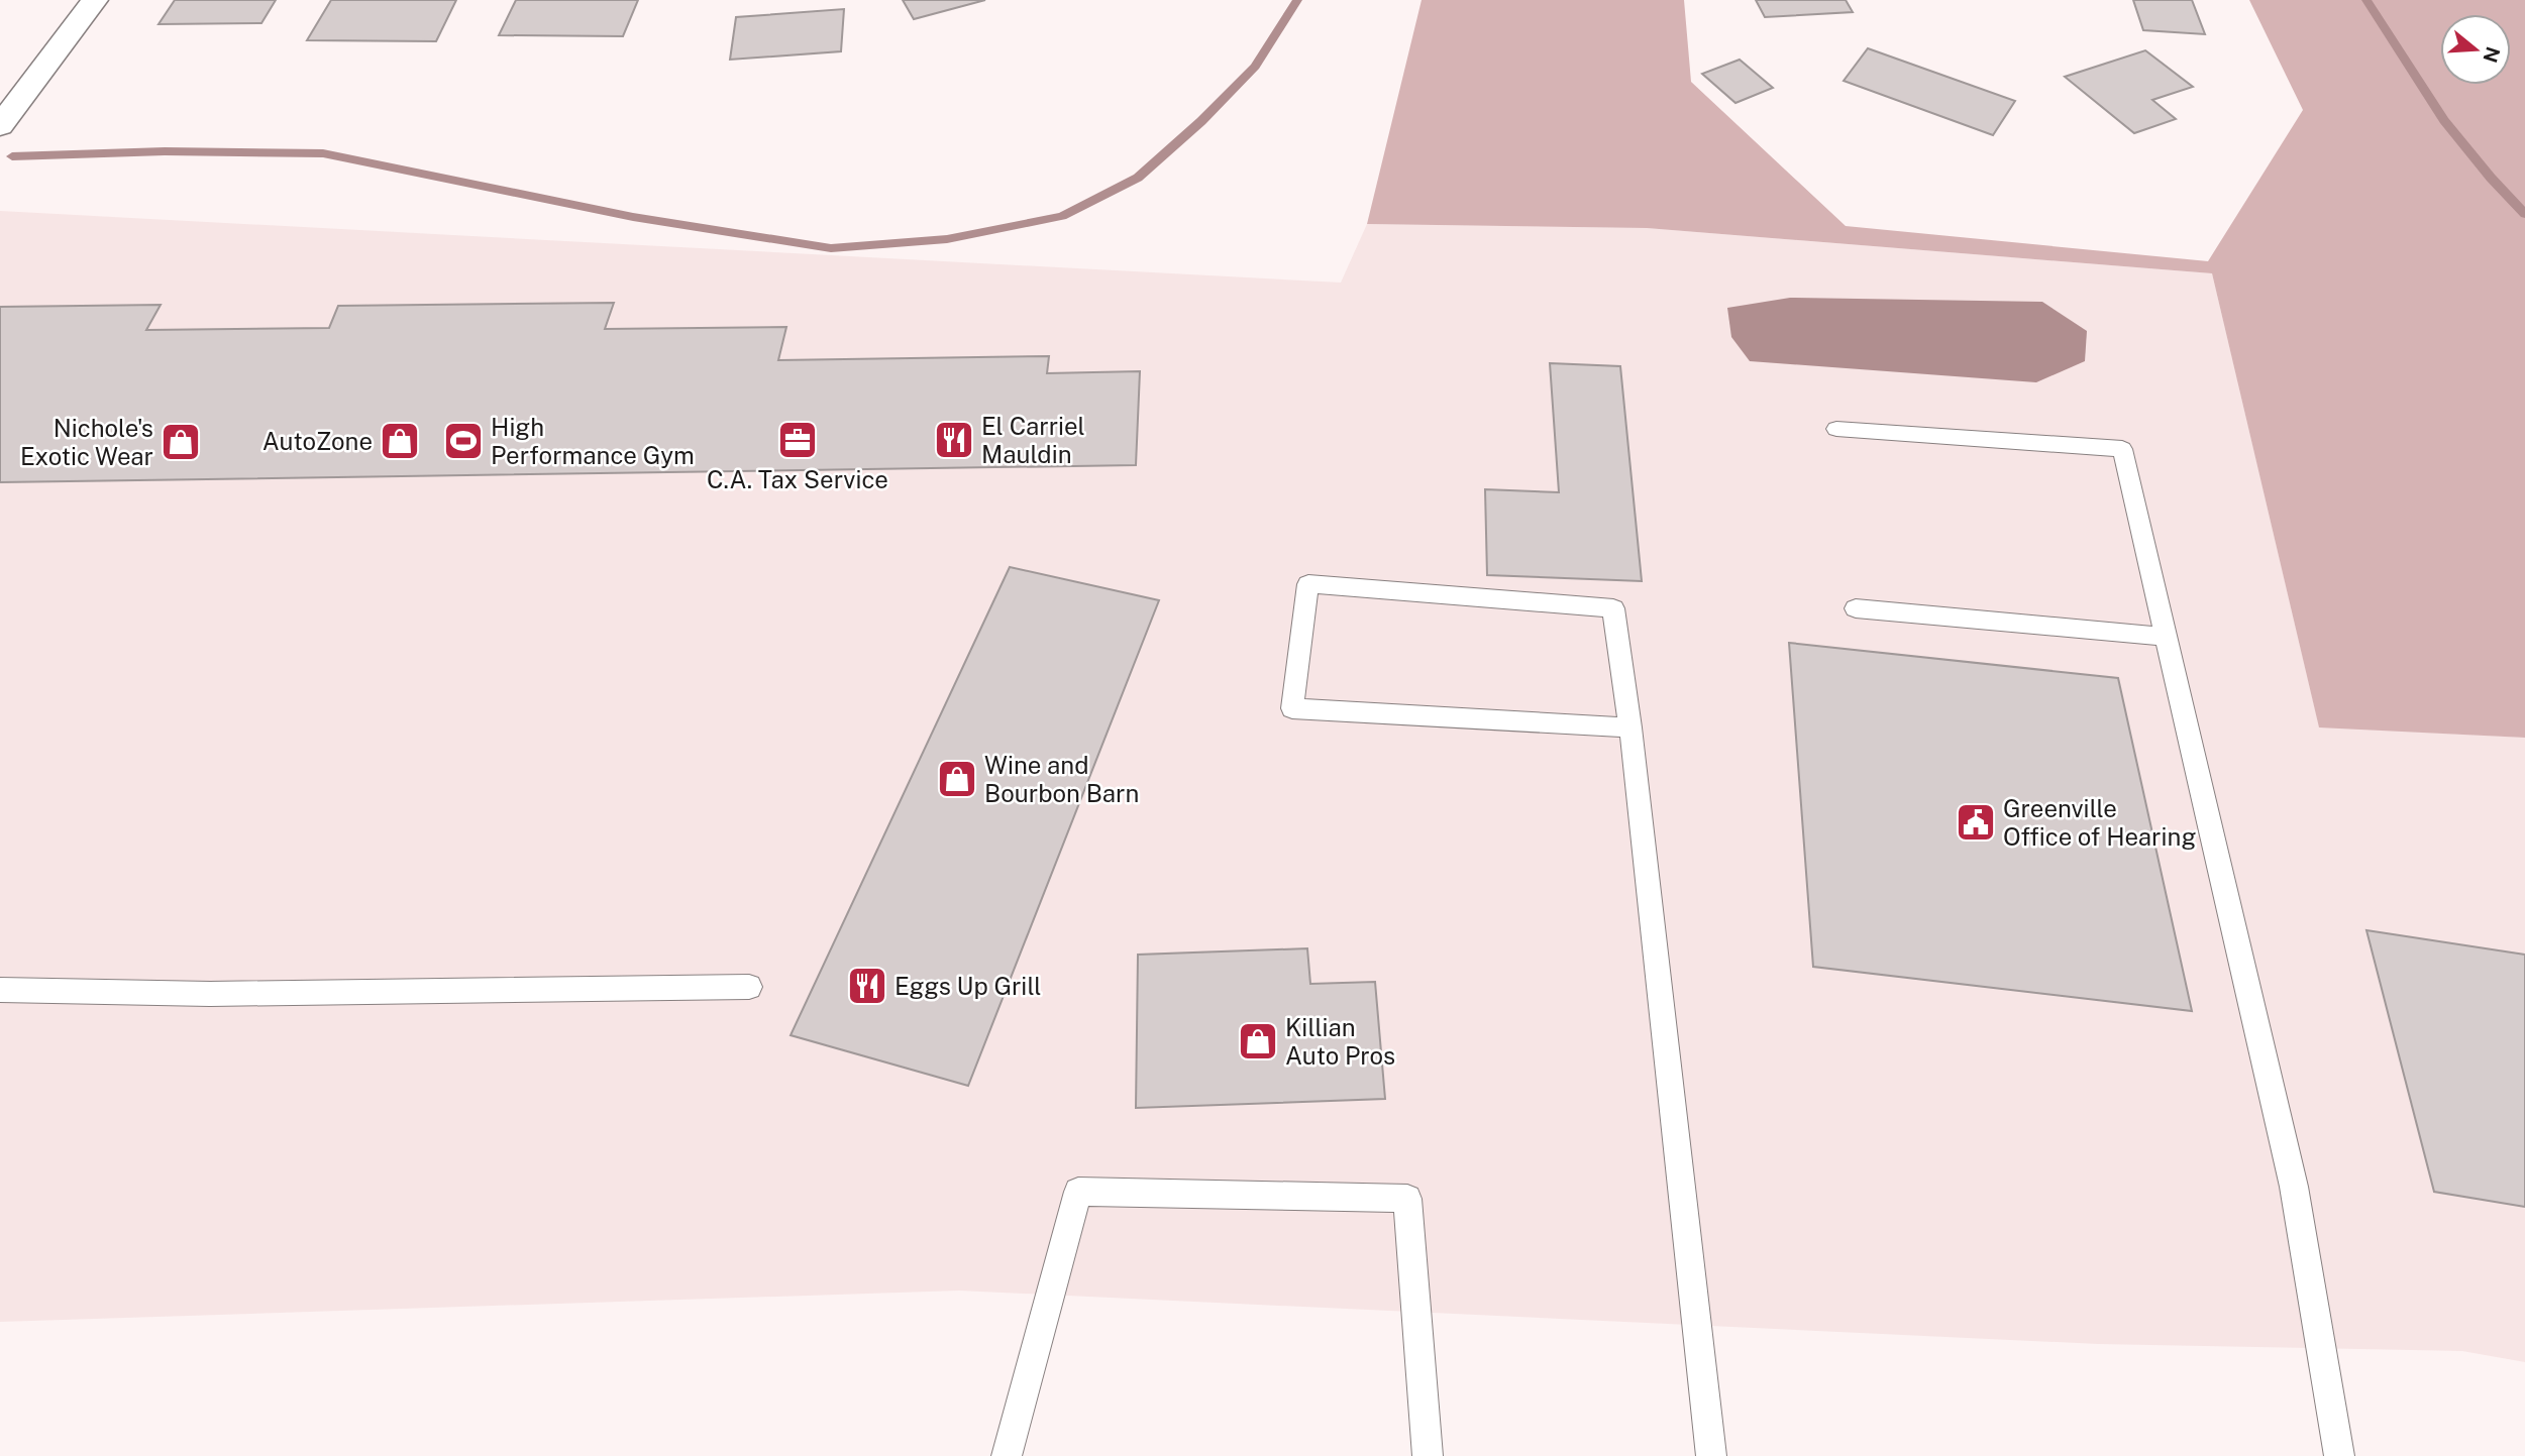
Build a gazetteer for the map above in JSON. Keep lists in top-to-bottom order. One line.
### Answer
{"places":{"office":["C.A. Tax Service"],"restaurant":["El Carriel Mauldin","Eggs Up Grill"],"shop":["AutoZone","Nichole's Exotic Wear","Wine and Bourbon Barn","Killian Auto Pros"],"sports":["High Performance Gym"],"public building":["Greenville Office of Hearing"]},"north":"right"}
